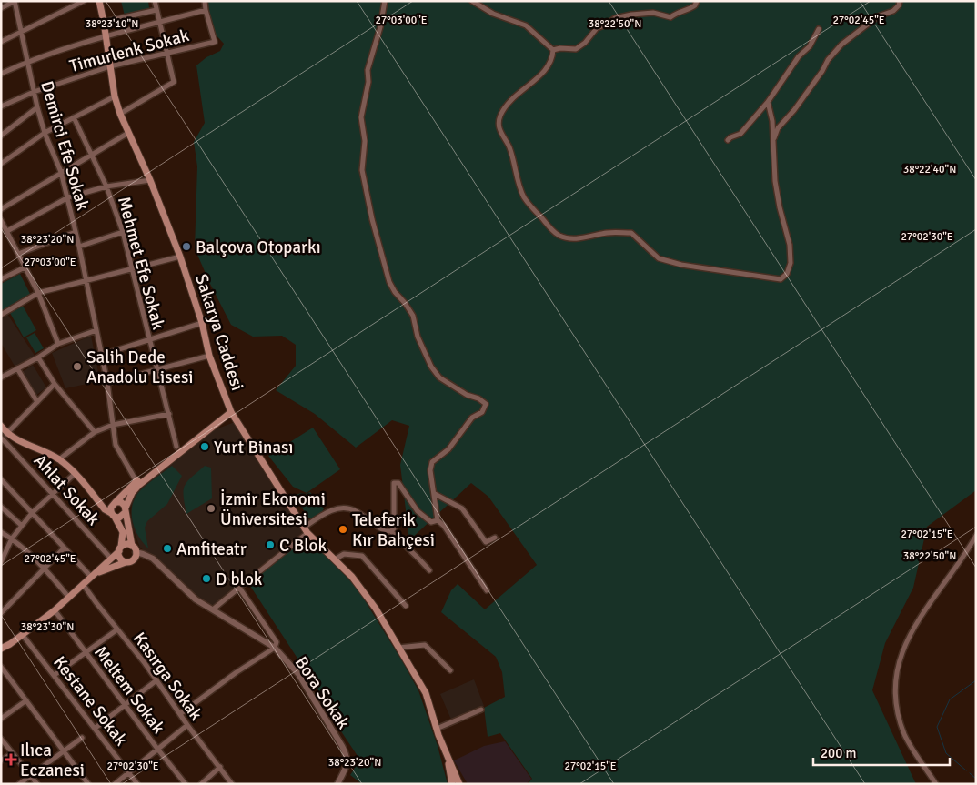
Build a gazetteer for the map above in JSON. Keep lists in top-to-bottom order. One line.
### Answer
{"streets":{"main road":["Sakarya Caddesi"],"street":["Timurlenk Sokak","Demirci Efe Sokak","Mehmet Efe Sokak","Ahlat Sokak","Kasırga Sokak","Meltem Sokak","Bora Sokak","Kestane Sokak"]},"crossings":[["Timurlenk Sokak","Demirci Efe Sokak"],["Timurlenk Sokak","Sakarya Caddesi"]],"places":{"other":["Balçova Otoparkı","Salih Dede Anadolu Lisesi","Yurt Binası","İzmir Ekonomi Üniversitesi","Teleferik Kır Bahçesi","C Blok","Amfiteatr","D blok"],"health":["Ilıca Eczanesi"]},"scale_bar":"200 m","coordinates":["27°03'00\"E","27°02'45\"E","38°23'10\"N","38°22'50\"N","38°22'40\"N","27°02'30\"E","38°23'20\"N","27°02'15\"E","38°23'30\"N"]}
